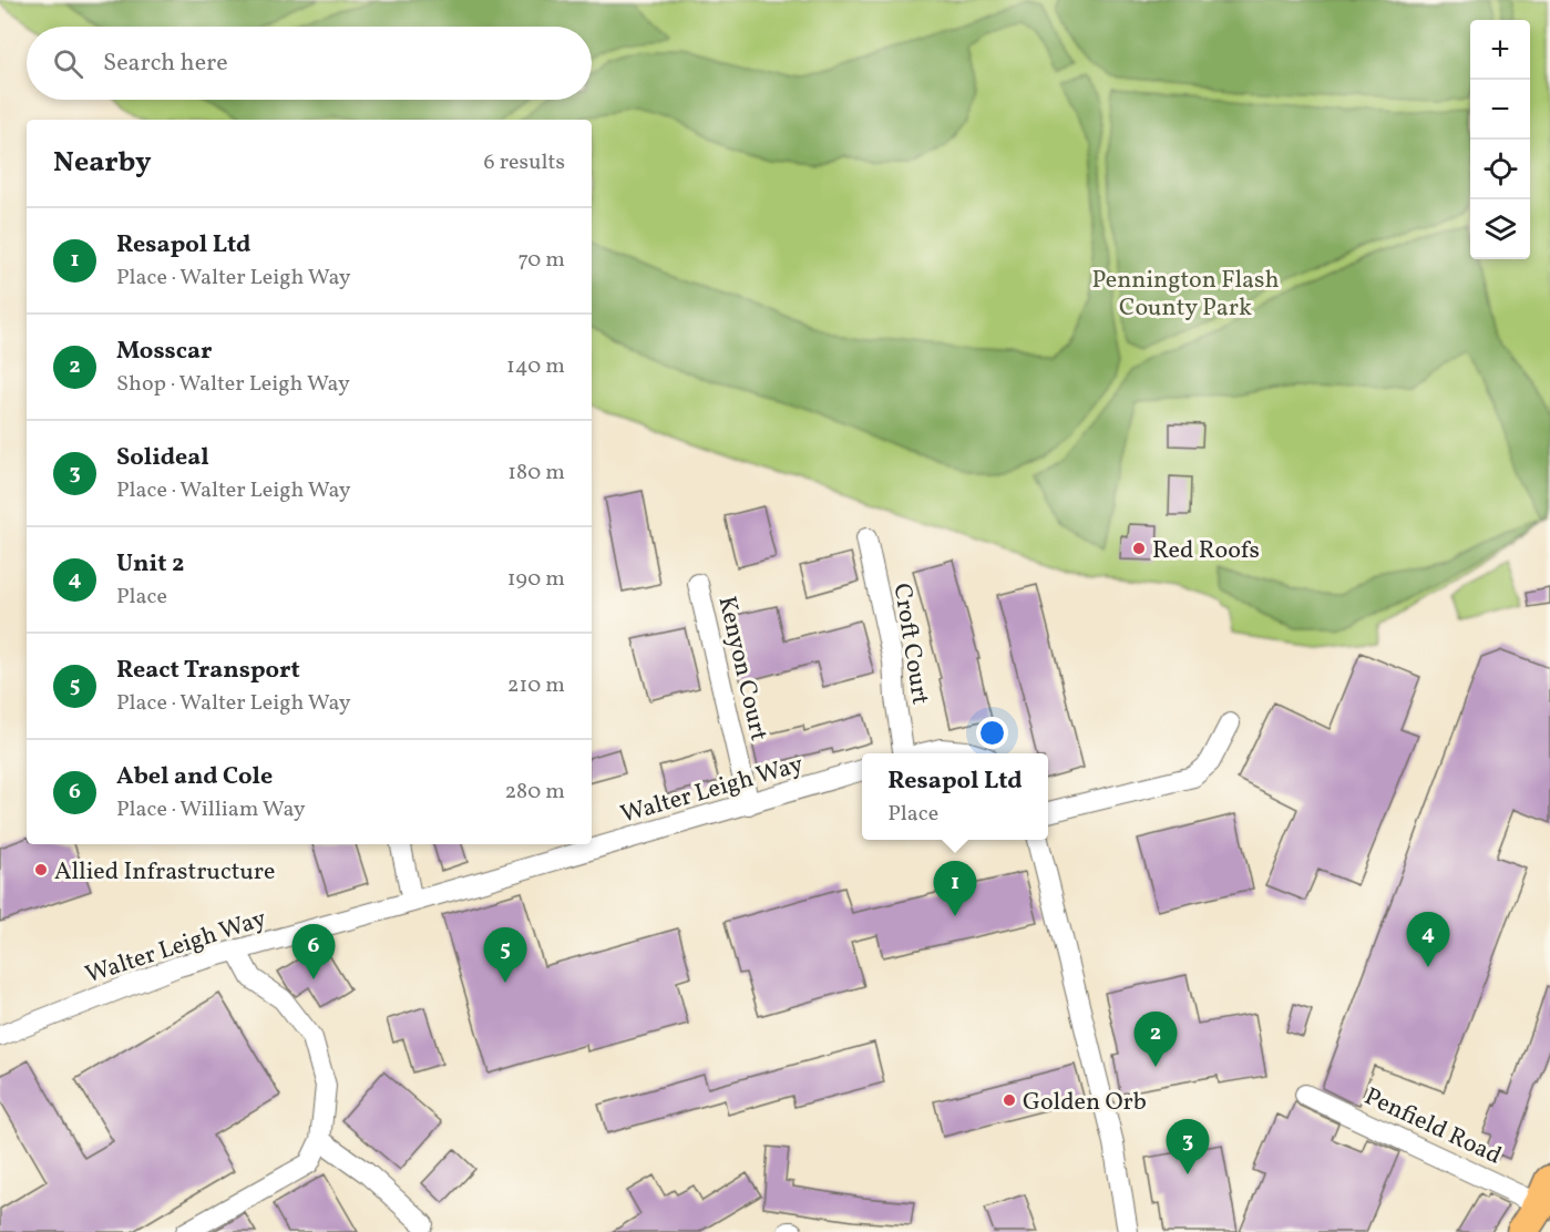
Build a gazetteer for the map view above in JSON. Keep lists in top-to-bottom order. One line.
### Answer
{"streets":{"street":["Croft Court","Kenyon Court","Walter Leigh Way","Penfield Road"]},"crossings":[["Kenyon Court","Walter Leigh Way"]],"parks":["Pennington Flash County Park"],"places":["Red Roofs","Allied Infrastructure","Golden Orb"],"page":{"map_buttons":["+","−"],"search":"Search here","heading":["Nearby","6 results"],"list":[{"mark":"1","name":"Resapol Ltd","note":"Place · Walter Leigh Way","value":"70 m"},{"mark":"2","name":"Mosscar","note":"Shop · Walter Leigh Way","value":"140 m"},{"mark":"3","name":"Solideal","note":"Place · Walter Leigh Way","value":"180 m"},{"mark":"4","name":"Unit 2","note":"Place","value":"190 m"},{"mark":"5","name":"React Transport","note":"Place · Walter Leigh Way","value":"210 m"},{"mark":"6","name":"Abel and Cole","note":"Place · William Way","value":"280 m"}],"popup":["Resapol Ltd","Place"],"pins":["1","4","6","5","2","3"]}}
